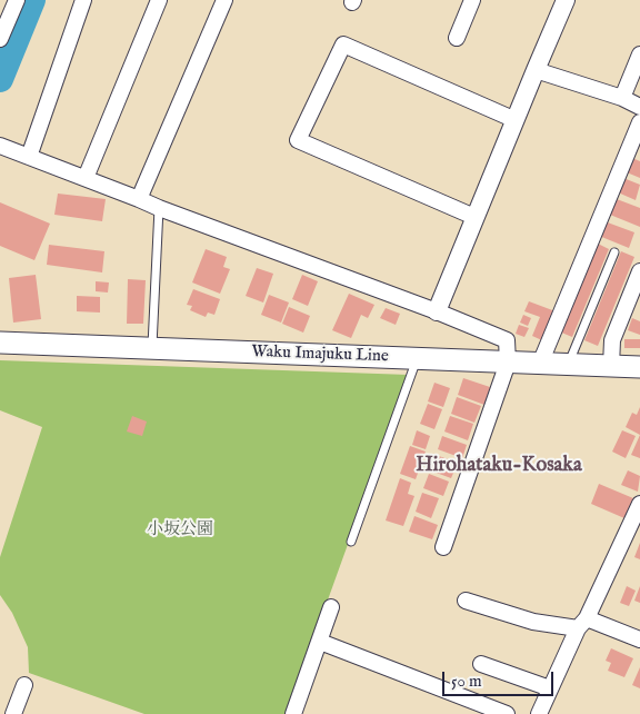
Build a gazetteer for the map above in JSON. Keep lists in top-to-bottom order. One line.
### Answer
{"streets":{"main road":["Waku Imajuku Line"]},"districts":["Hirohataku-Kosaka"],"parks":["小坂公園"],"scale_bar":"50 m"}
